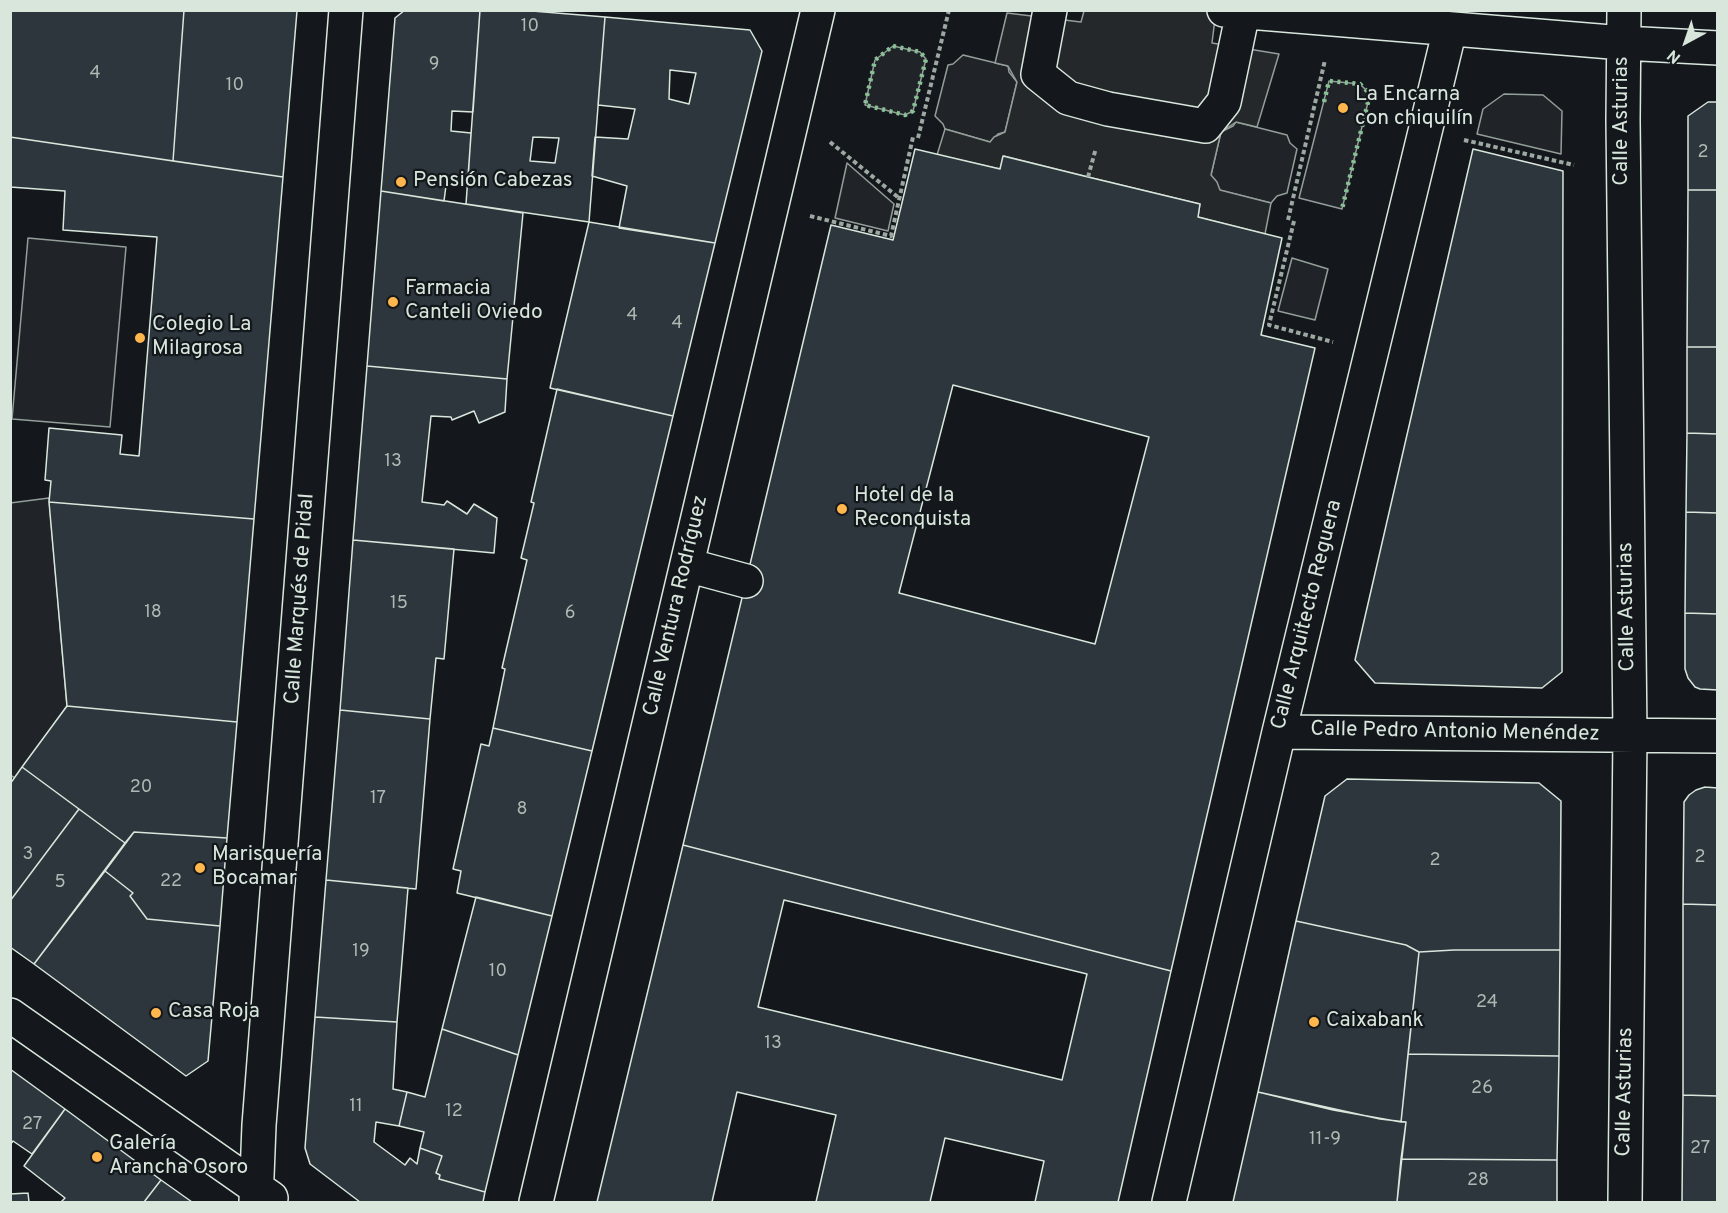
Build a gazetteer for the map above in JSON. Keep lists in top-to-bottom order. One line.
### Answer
{"streets":{"street":["Calle Asturias","Calle Marqués de Pidal","Calle Ventura Rodríguez","Calle Arquitecto Reguera","Calle Pedro Antonio Menéndez"]},"crossings":[["Calle Asturias","Calle Pedro Antonio Menéndez"],["Calle Arquitecto Reguera","Calle Pedro Antonio Menéndez"]],"places":["La Encarna con chiquilín","Pensión Cabezas","Farmacia Canteli Oviedo","Colegio La Milagrosa","Hotel de la Reconquista","Marisquería Bocamar","Casa Roja","Caixabank","Galería Arancha Osoro"],"house_numbers":["10","9","4","10","2","4","4","13","15","18","6","20","17","8","3","2","2","22","5","19","10","24","13","26","11","12","27","11-9","27","28"],"north":"bottom left"}
